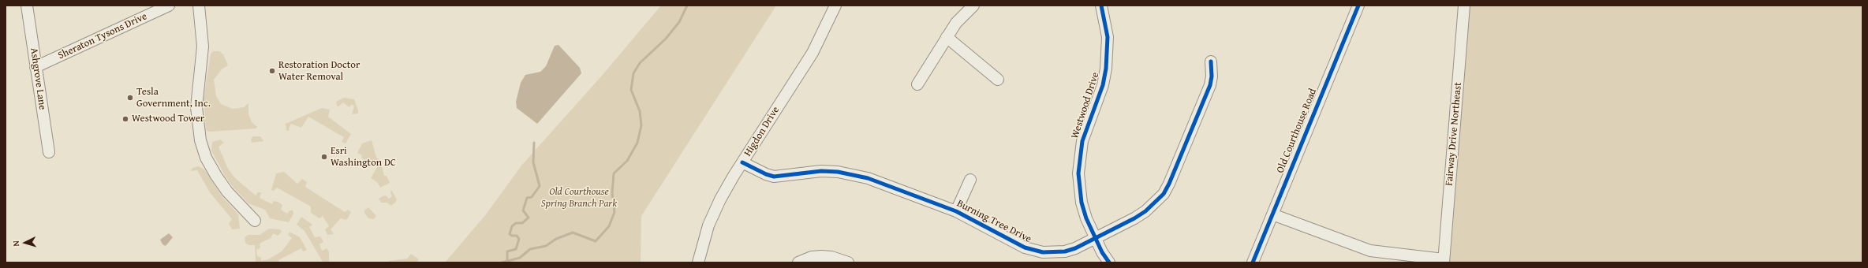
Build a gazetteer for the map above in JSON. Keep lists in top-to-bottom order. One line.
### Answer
{"streets":{"street":["Sheraton Tysons Drive","Ashgrove Lane","Westwood Drive","Old Courthouse Road","Higdon Drive","Fairway Drive Northeast","Burning Tree Drive"]},"crossings":[["Sheraton Tysons Drive","Ashgrove Lane"],["Westwood Drive","Burning Tree Drive"],["Higdon Drive","Burning Tree Drive"]],"parks":["Old Courthouse Spring Branch Park"],"places":["Restoration Doctor Water Removal","Tesla Government, Inc.","Westwood Tower","Esri Washington DC"],"north":"left"}
